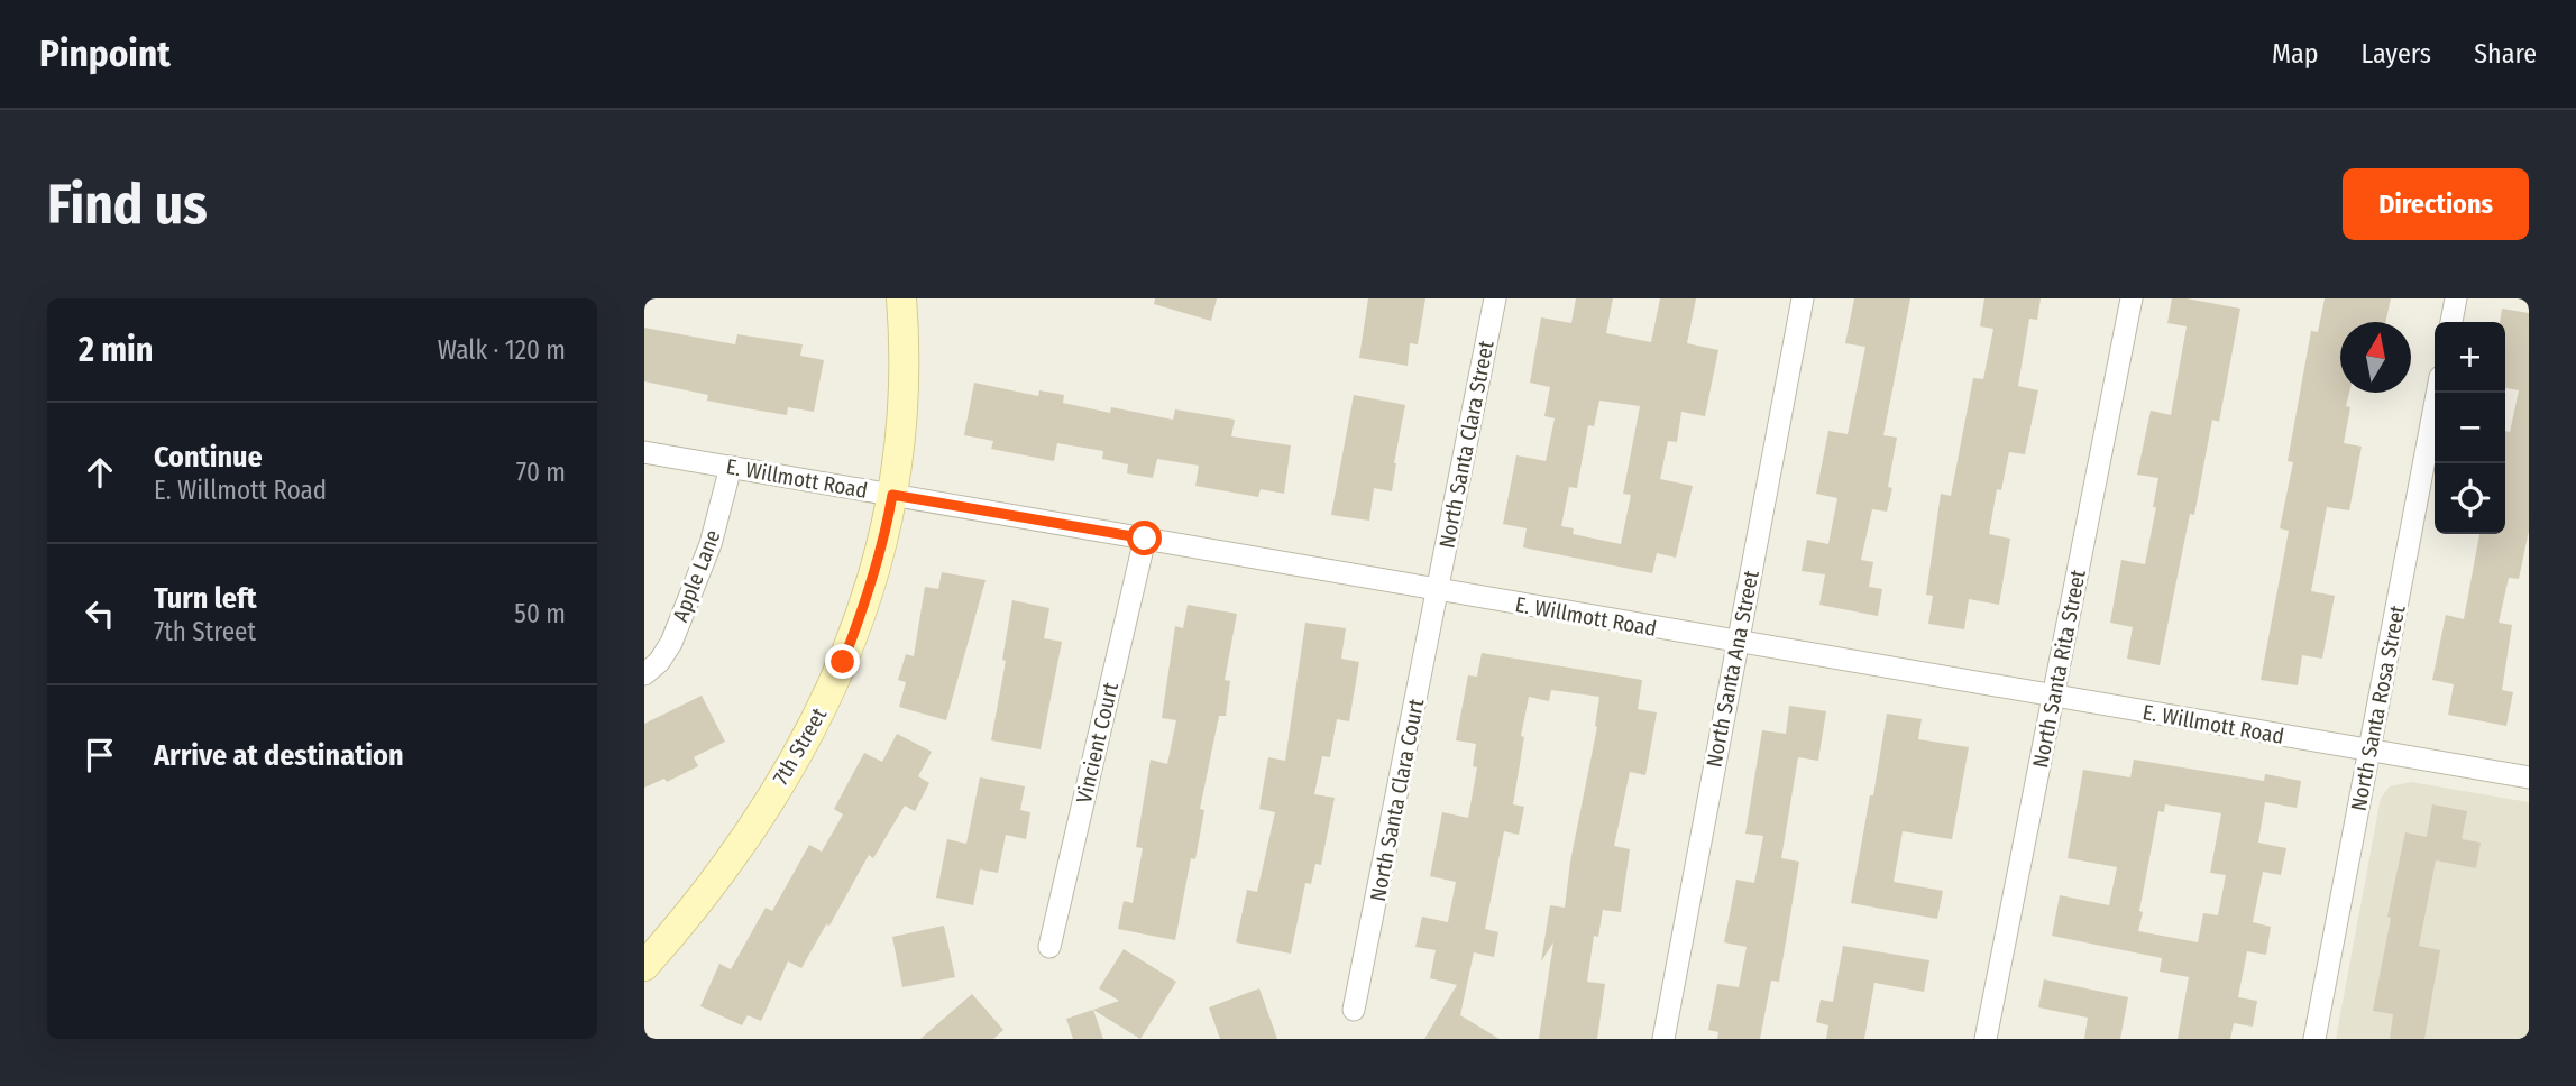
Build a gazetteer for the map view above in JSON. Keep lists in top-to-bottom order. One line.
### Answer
{"streets":{"street":["North Santa Clara Street","E. Willmott Road","Apple Lane","North Santa Ana Street","North Santa Rita Street","North Santa Rosa Street","Vincient Court","7th Street","North Santa Clara Court"]},"crossings":[["North Santa Clara Street","E. Willmott Road"],["North Santa Clara Street","North Santa Clara Court"],["E. Willmott Road","Apple Lane"],["E. Willmott Road","North Santa Ana Street"],["E. Willmott Road","North Santa Rita Street"],["E. Willmott Road","North Santa Rosa Street"],["E. Willmott Road","Vincient Court"],["E. Willmott Road","7th Street"],["E. Willmott Road","North Santa Clara Court"]],"north":"top","page":{"header":"Pinpoint","nav":["Map","Layers","Share"],"buttons":"Directions","title":"Find us","heading":["2 min","Walk · 120 m"],"map_buttons":["+","−"],"list":[["Continue","E. Willmott Road","70 m"],["Turn left","7th Street","50 m"],"Arrive at destination"]}}
